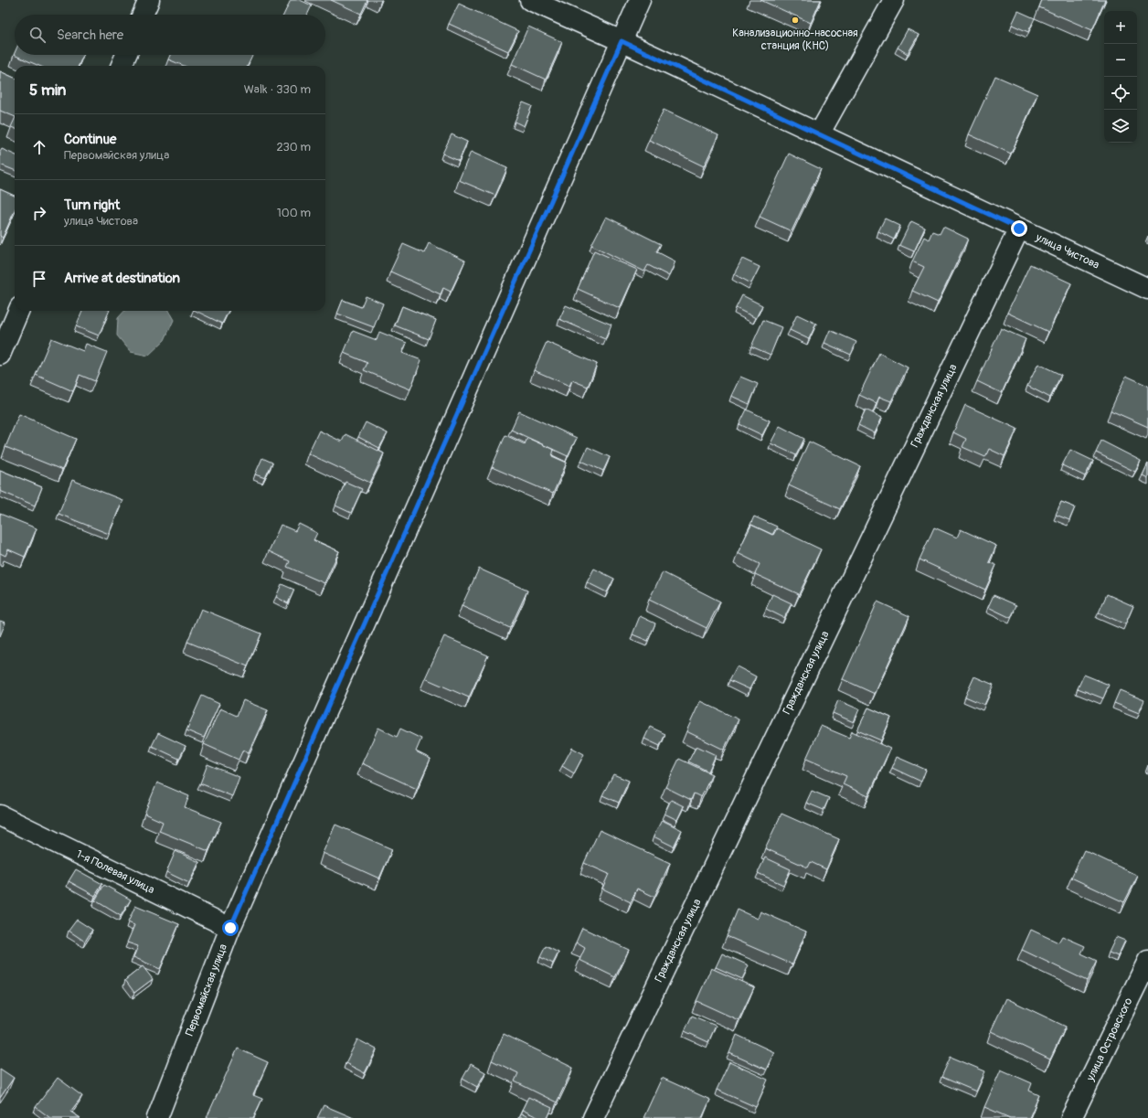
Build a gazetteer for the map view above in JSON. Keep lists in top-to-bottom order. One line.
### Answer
{"streets":{"street":["улица Чистова","Гражданская улица","1-я Полевая улица","Первомайская улица","улица Островского"]},"crossings":[["улица Чистова","Гражданская улица"],["улица Чистова","Первомайская улица"],["1-я Полевая улица","Первомайская улица"]],"places":["Канализационно-насосная станция (КНС)"],"page":{"map_buttons":["+","−"],"search":"Search here","heading":["5 min","Walk · 330 m"],"list":[["Continue","Первомайская улица","230 m"],["Turn right","улица Чистова","100 m"],"Arrive at destination"]}}
